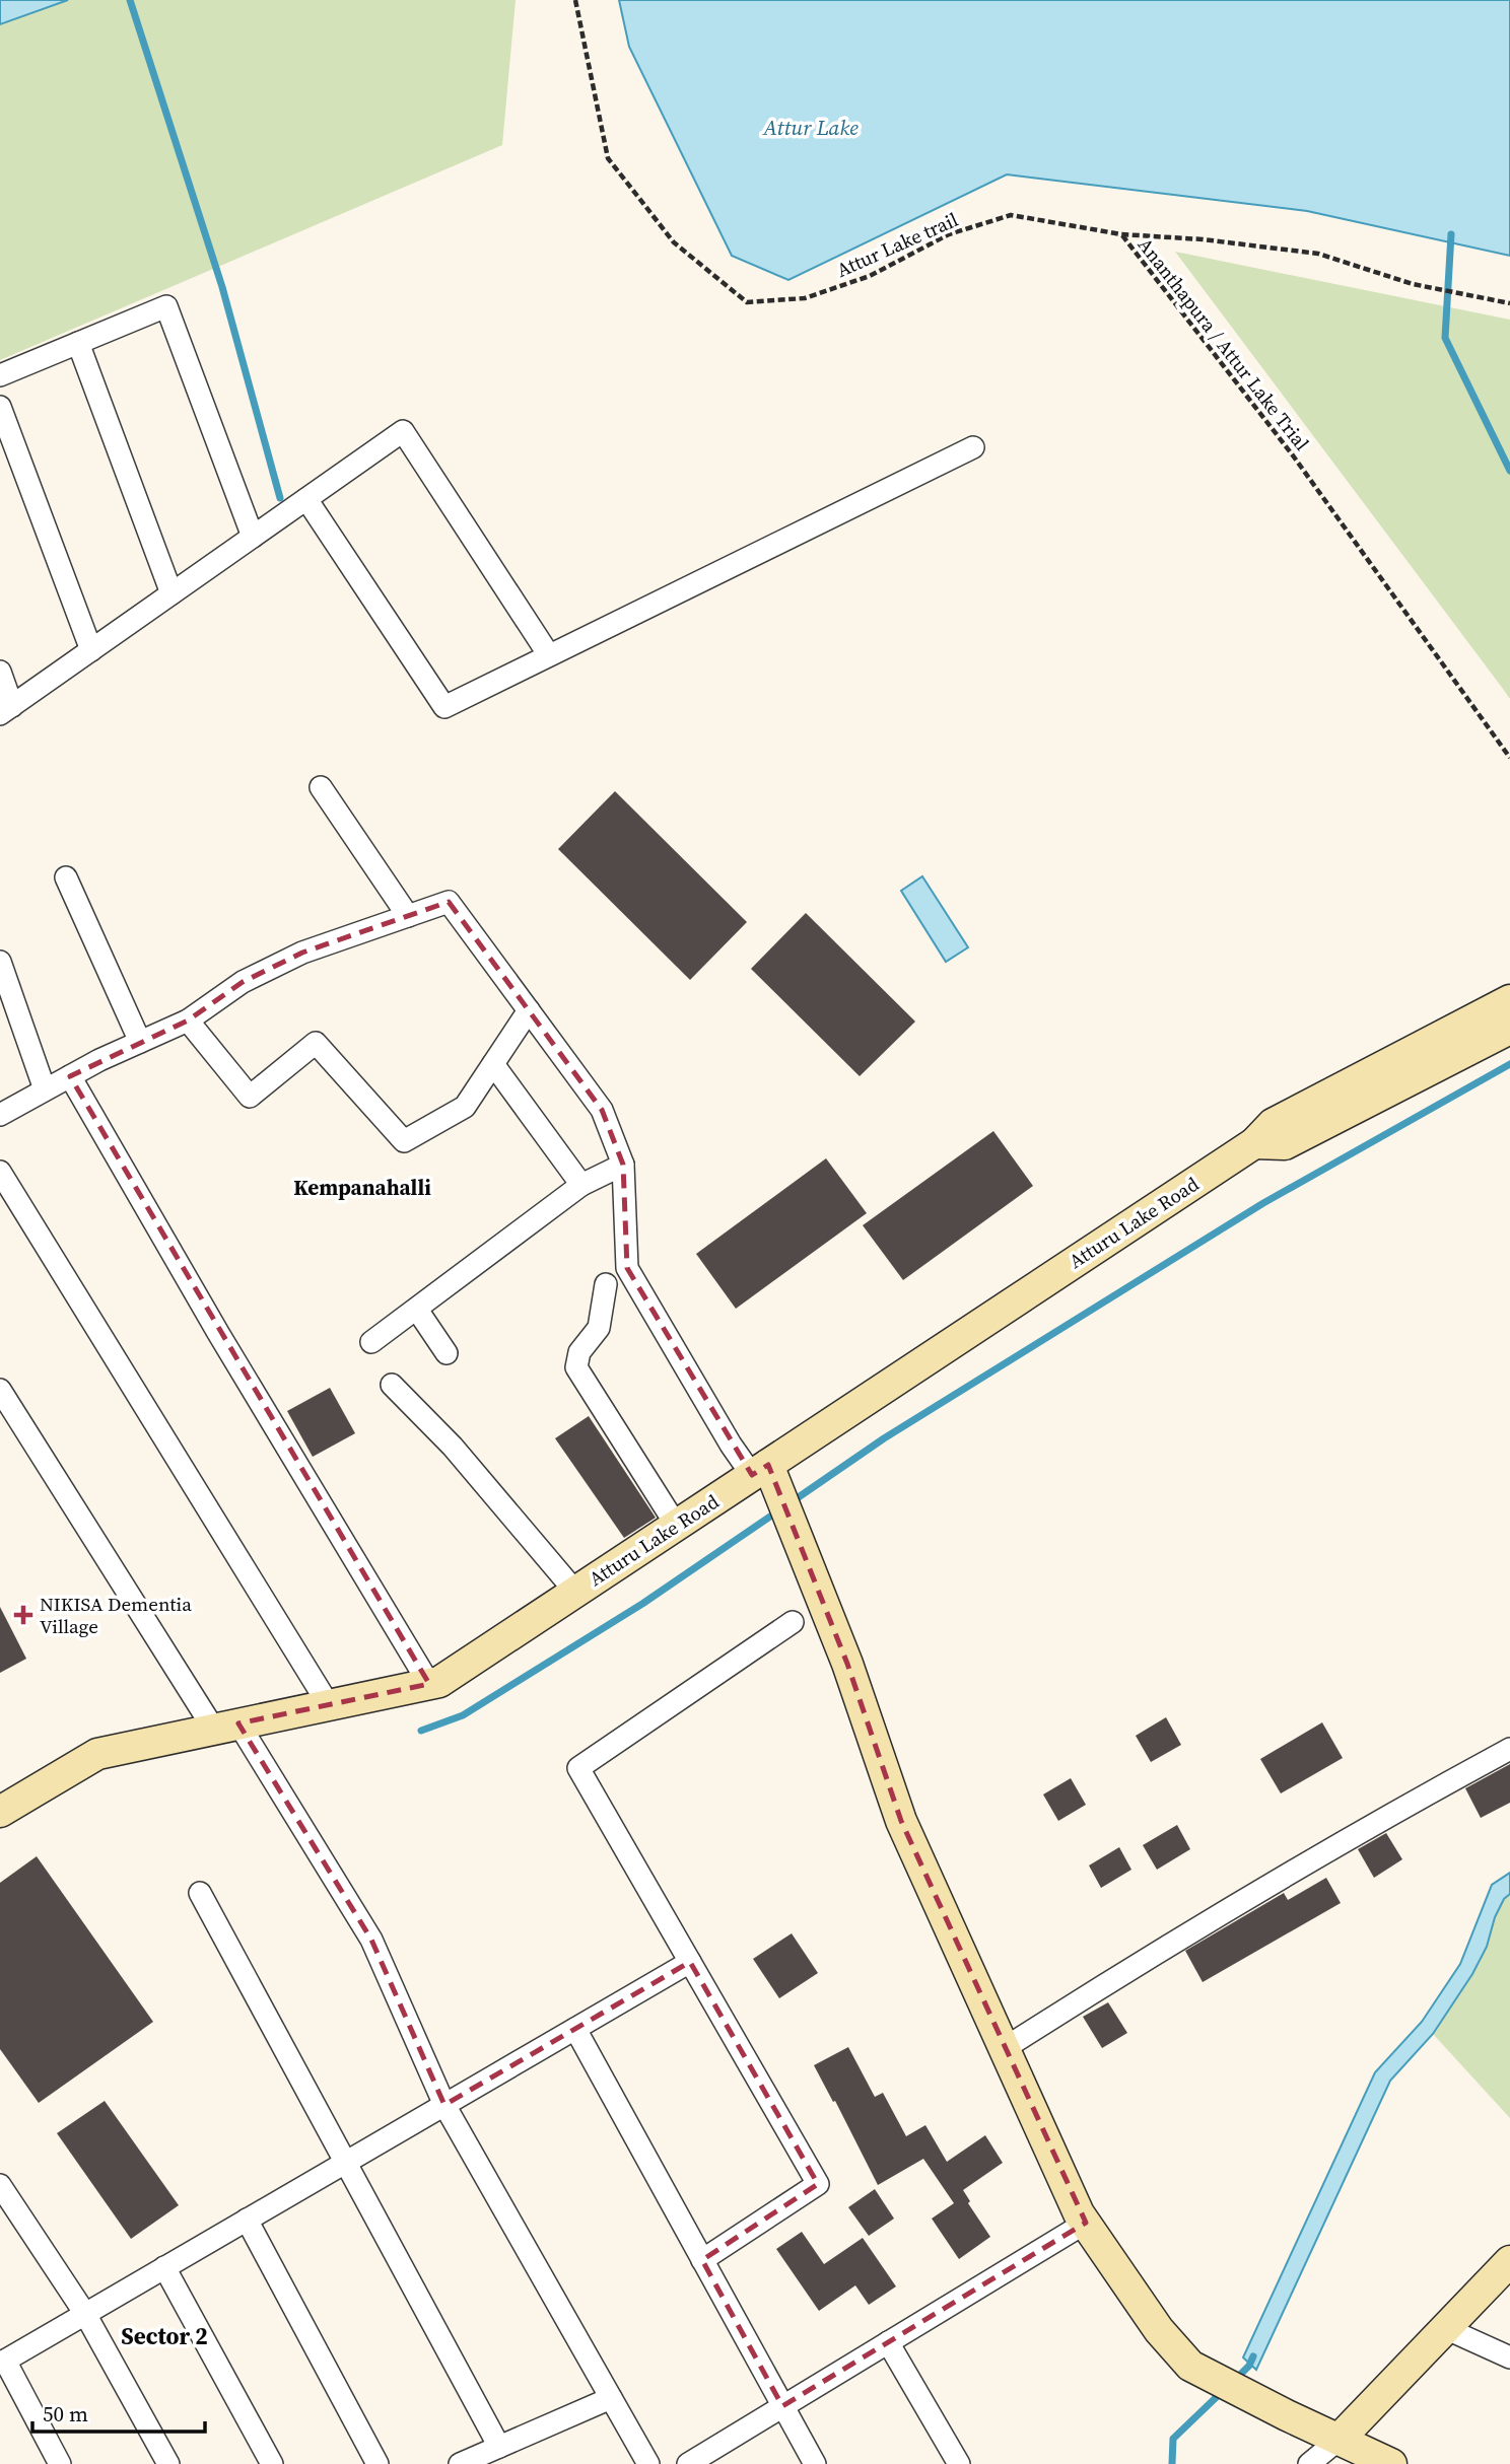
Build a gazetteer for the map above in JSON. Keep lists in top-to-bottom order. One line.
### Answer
{"streets":{"street":["Atturu Lake Road"],"path":["Attur Lake trail","Ananthapura / Attur Lake Trial"]},"crossings":[["Attur Lake trail","Ananthapura / Attur Lake Trial"]],"districts":["Kempanahalli","Sector 2"],"water":["Attur Lake"],"places":{"health":["NIKISA Dementia Village"]},"scale_bar":"50 m"}
